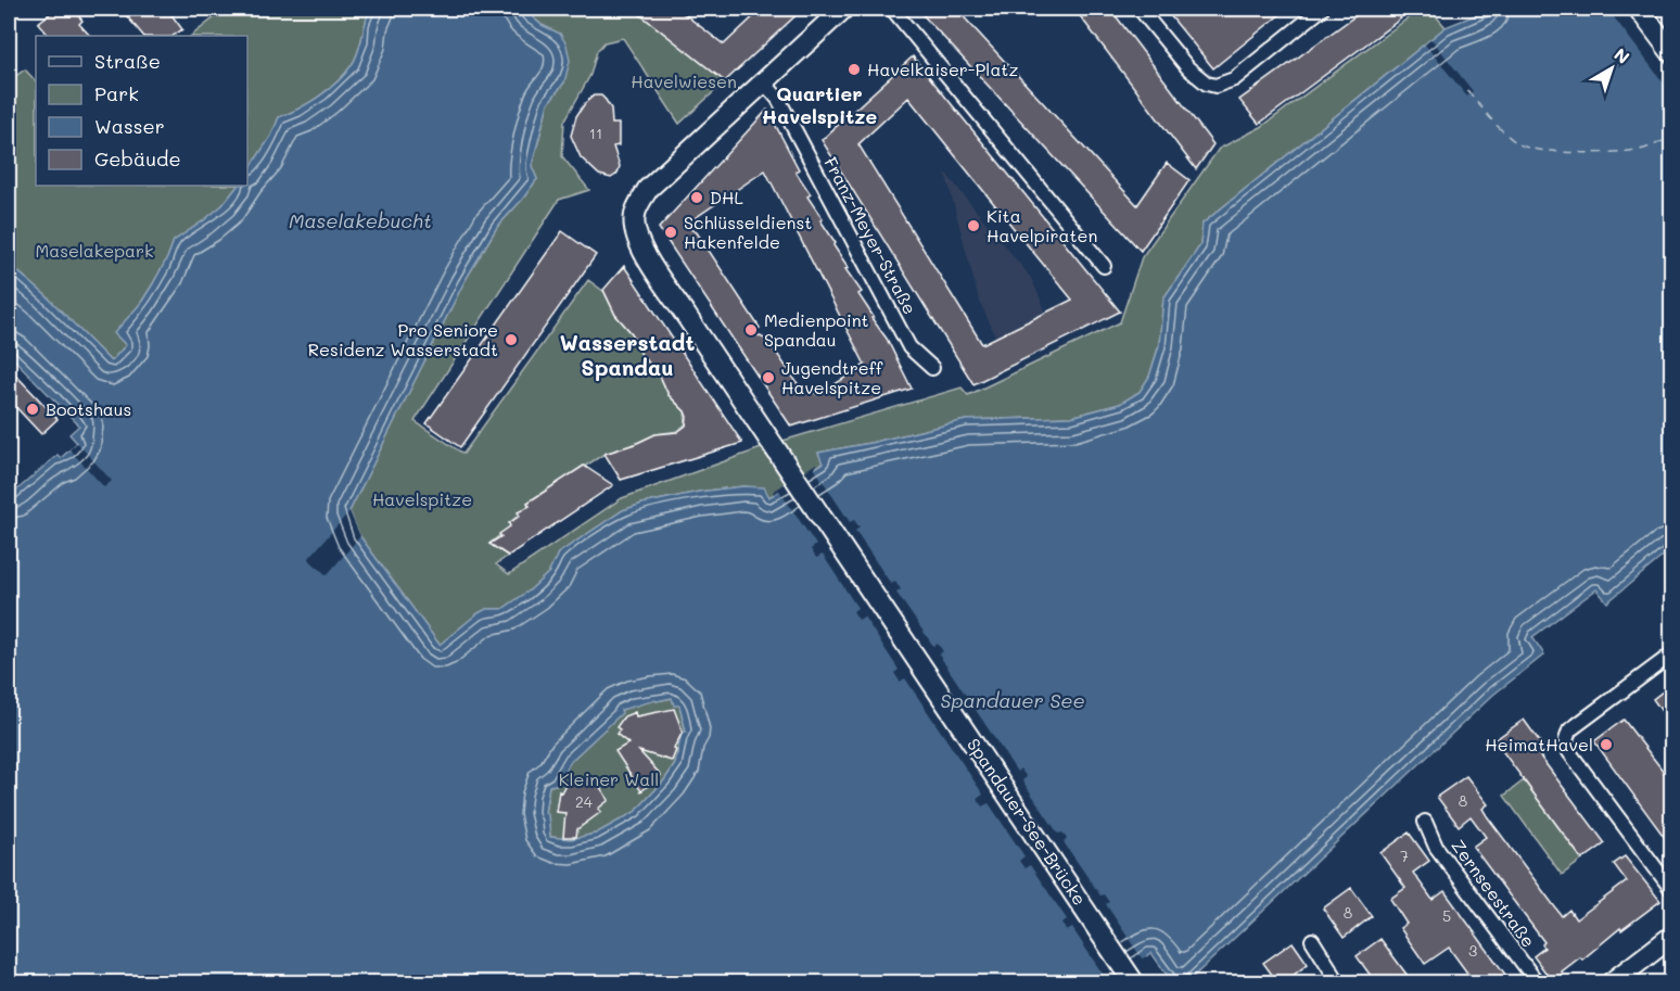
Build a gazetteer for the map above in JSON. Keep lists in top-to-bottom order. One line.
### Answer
{"streets":{"street":["Franz-Meyer-Straße","Spandauer-See-Brücke","Zernseestraße"]},"crossings":[["Franz-Meyer-Straße","Spandauer-See-Brücke"]],"districts":["Quartier Havelspitze","Wasserstadt Spandau"],"water":["Maselakebucht","Spandauer See"],"parks":["Havelwiesen","Maselakepark","Havelspitze","Kleiner Wall"],"places":["Havelkaiser-Platz","DHL","Kita Havelpiraten","Schlüsseldienst Hakenfelde","Medienpoint Spandau","Pro Seniore Residenz Wasserstadt","Jugendtreff Havelspitze","Bootshaus","HeimatHavel"],"house_numbers":["11","8","24","7","8","5","3"],"legend":["Straße","Park","Wasser","Gebäude"],"north":"top right"}
